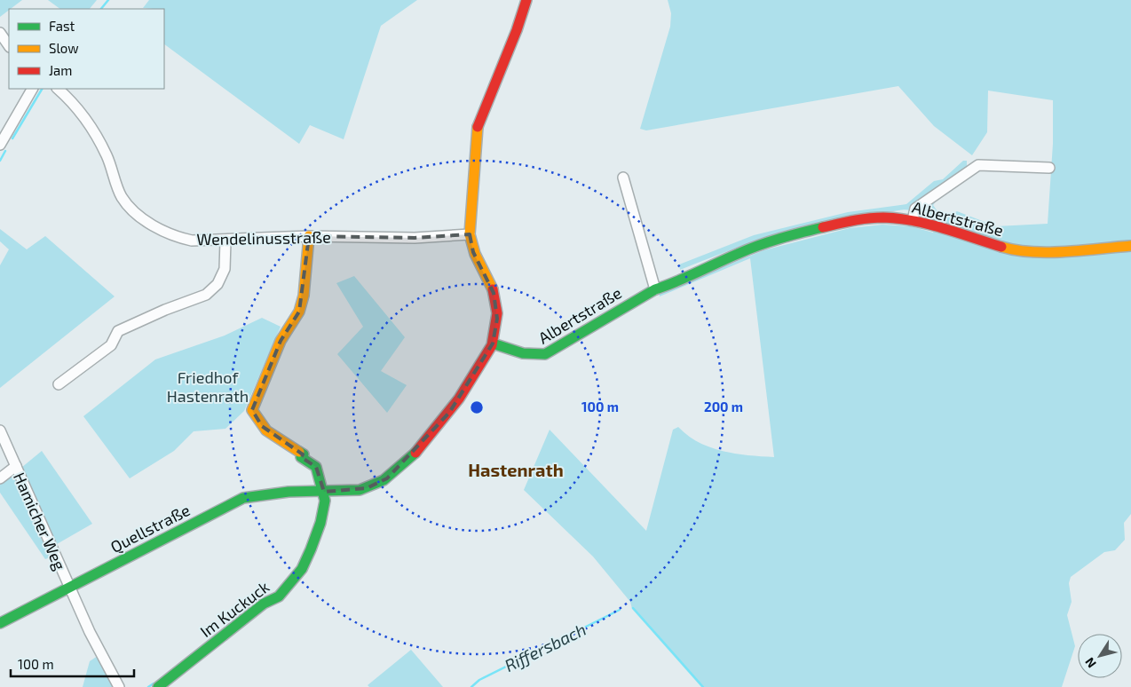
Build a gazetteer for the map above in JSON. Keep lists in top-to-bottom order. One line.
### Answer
{"streets":{"main road":["Albertstraße","Quellstraße","Im Kuckuck"],"street":["Wendelinusstraße","Hamicher Weg"]},"crossings":[["Albertstraße","Quellstraße"],["Hamicher Weg","Quellstraße"],["Quellstraße","Im Kuckuck"]],"districts":["Hastenrath"],"water":["Riffersbach"],"parks":["Friedhof Hastenrath"],"legend":["Fast","Slow","Jam"],"scale_bar":"100 m","north":"bottom left","rings":["100 m","200 m"]}
